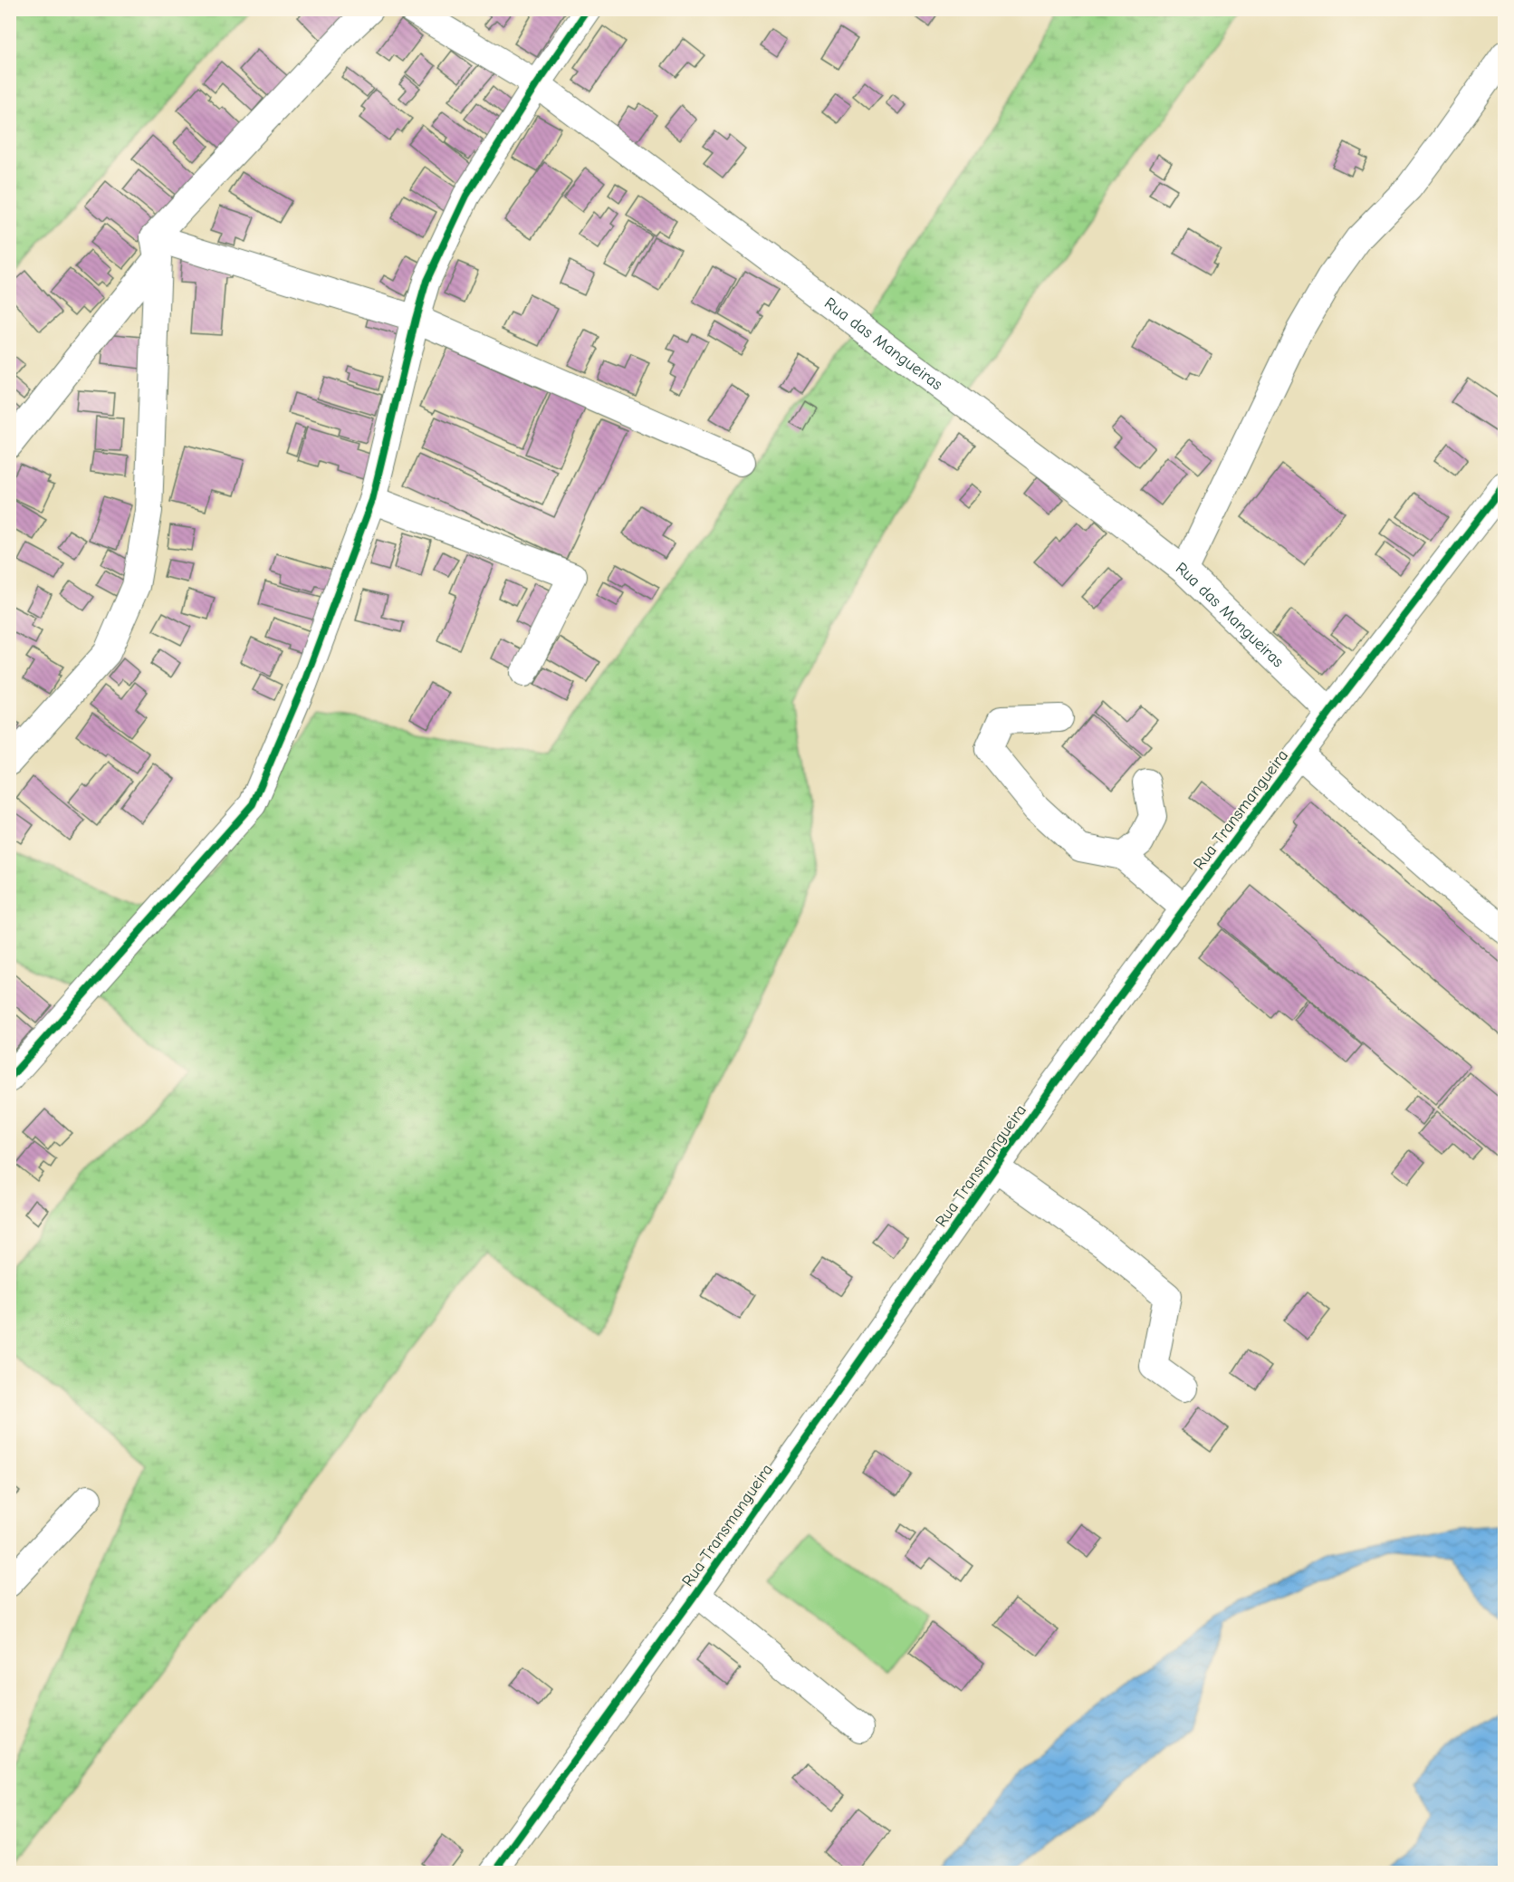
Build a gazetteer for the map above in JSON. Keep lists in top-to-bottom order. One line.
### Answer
{"streets":{"street":["Rua das Mangueiras","Rua Transmangueira"]},"crossings":[["Rua das Mangueiras","Rua Transmangueira"]]}
